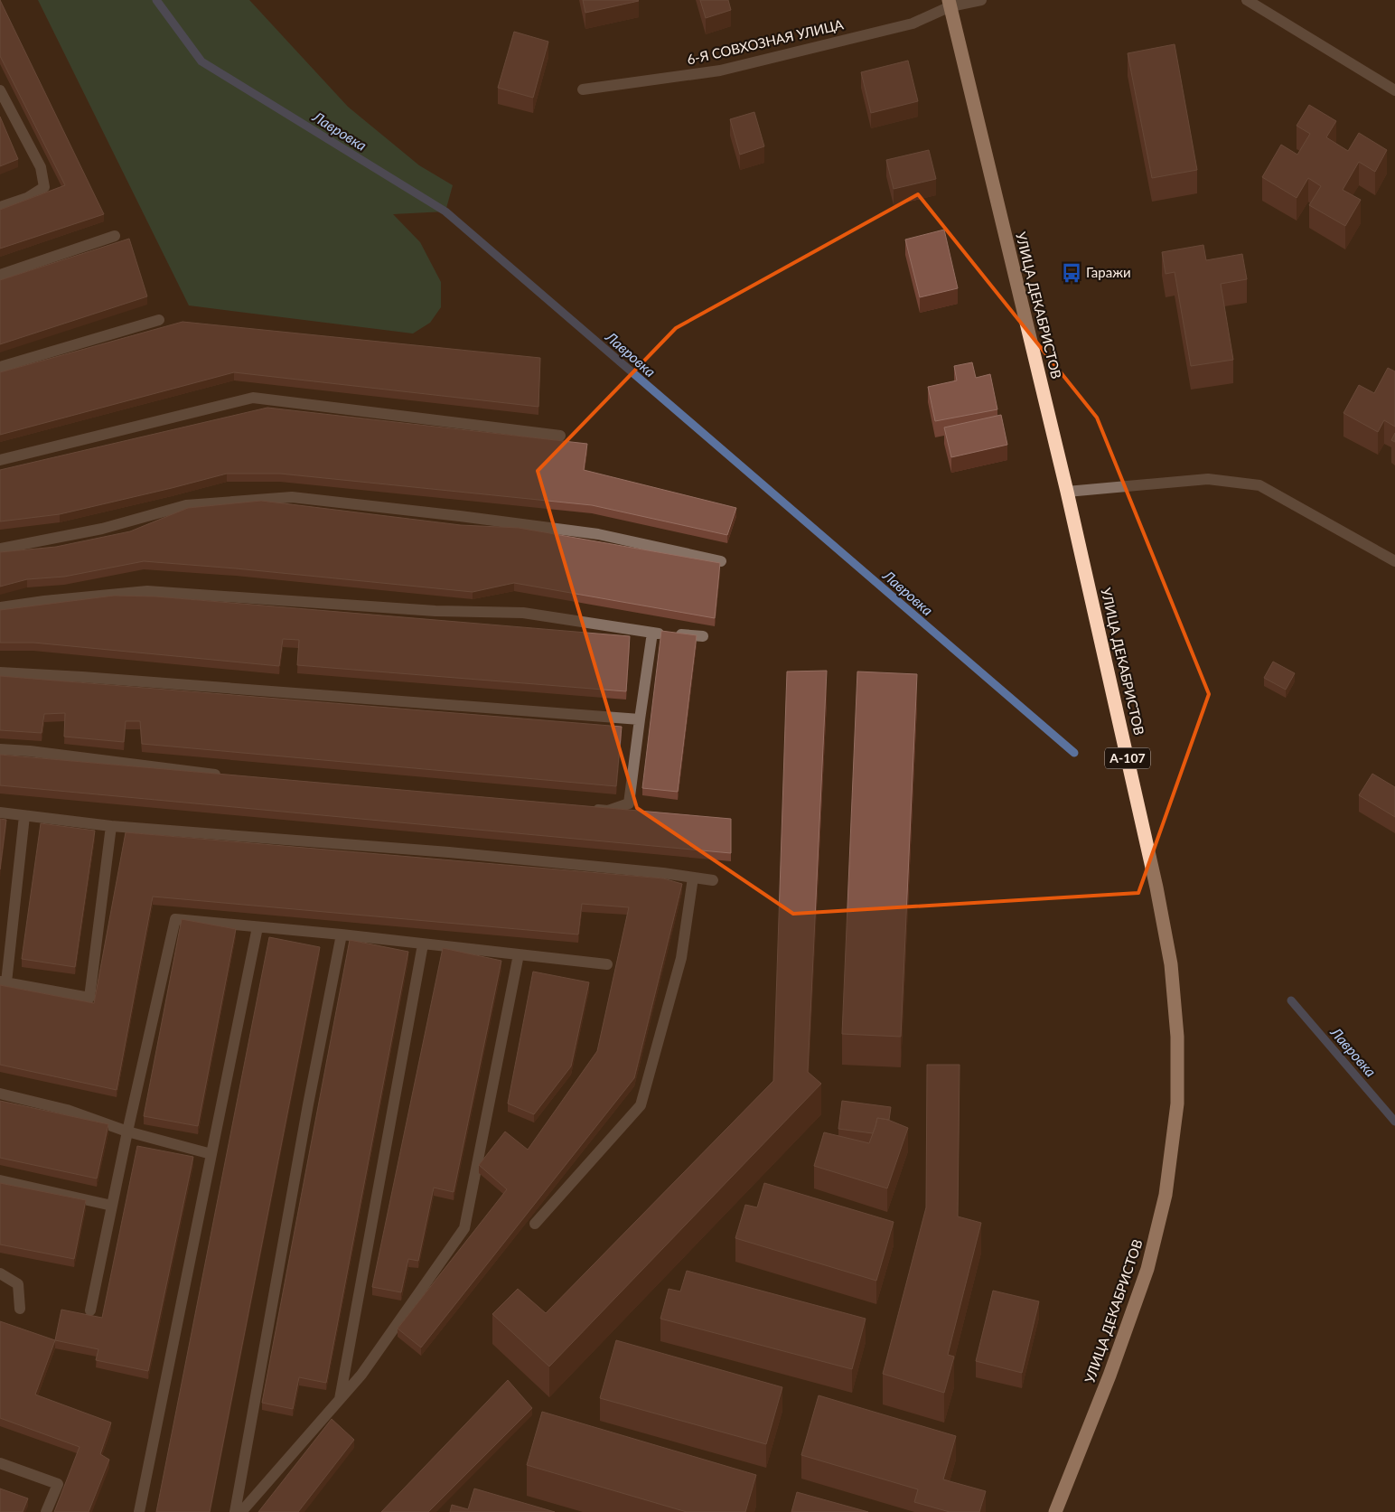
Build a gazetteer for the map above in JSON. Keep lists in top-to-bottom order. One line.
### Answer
{"streets":{"highway":["УЛИЦА ДЕКАБРИСТОВ","А-107"],"street":["6-Я СОВХОЗНАЯ УЛИЦА"]},"crossings":[["6-Я СОВХОЗНАЯ УЛИЦА","УЛИЦА ДЕКАБРИСТОВ"]],"water":["Лавровка"],"places":{"bus stop":["Гаражи"]}}
